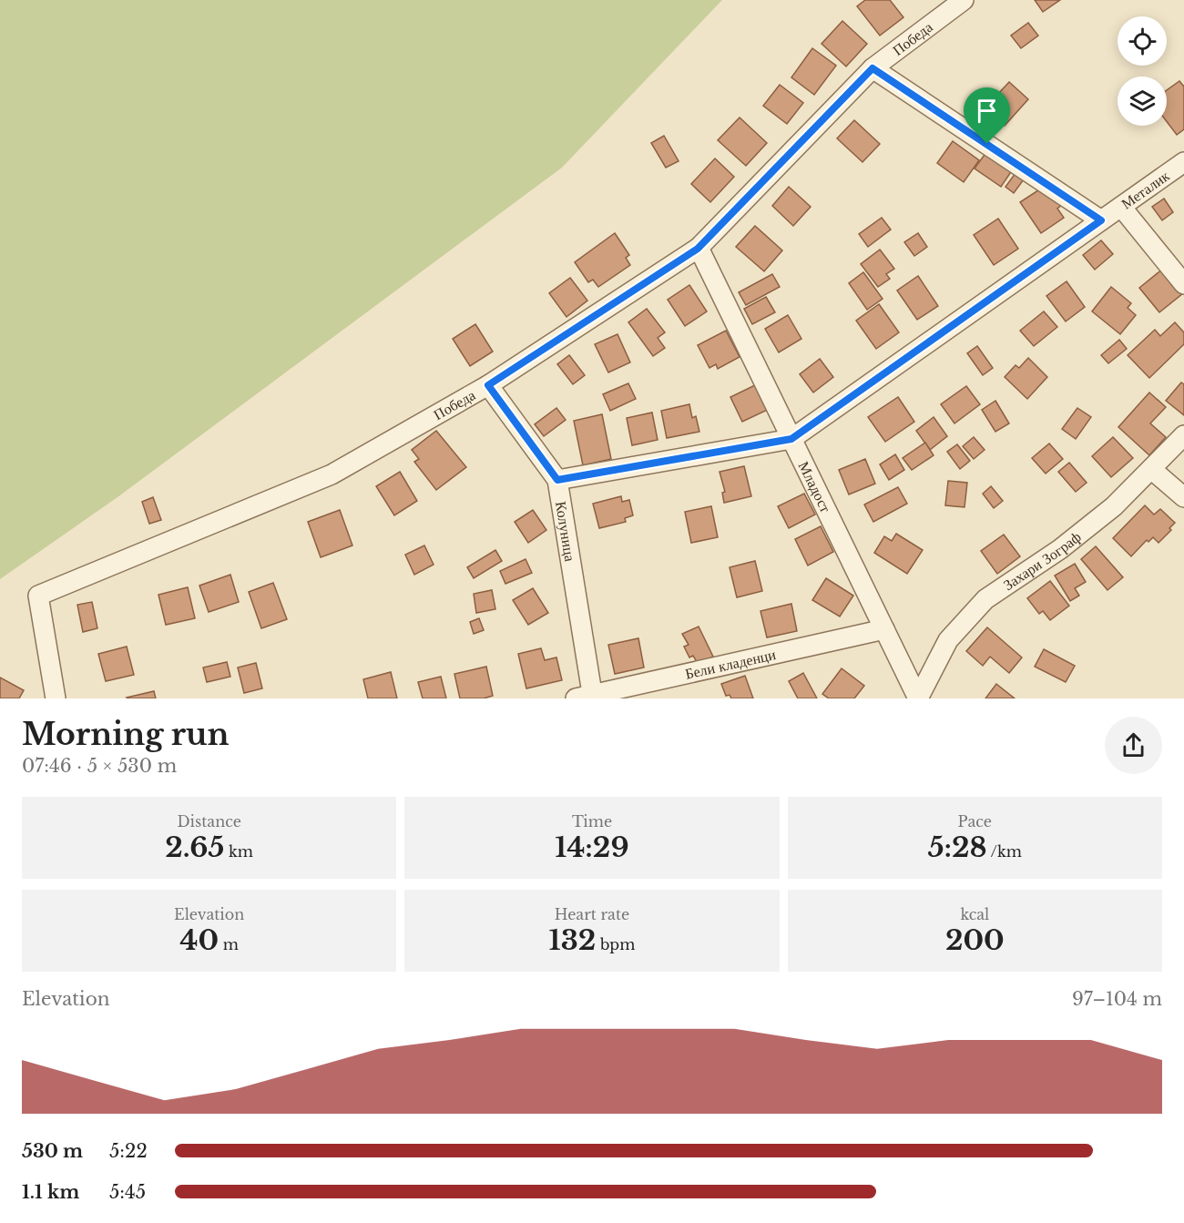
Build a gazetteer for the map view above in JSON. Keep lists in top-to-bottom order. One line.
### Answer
{"streets":{"street":["Победа","Металик","Младост","Колуница","Захари Зограф","Бели кладенци"]},"crossings":[["Победа","Младост"],["Победа","Колуница"],["Металик","Младост"],["Металик","Колуница"],["Младост","Захари Зограф"],["Младост","Бели кладенци"],["Колуница","Бели кладенци"]],"page":{"heading":["Morning run","07:46 · 5 × 530 m"],"stats":[["Distance","2.65 km"],["Time","14:29"],["Pace","5:28 /km"],["Elevation","40 m"],["Heart rate","132 bpm"],["kcal","200"]],"chart":["Elevation","97–104 m"],"list":[{"name":"530 m","note":"5:22"},{"name":"1.1 km","note":"5:45"}]}}
